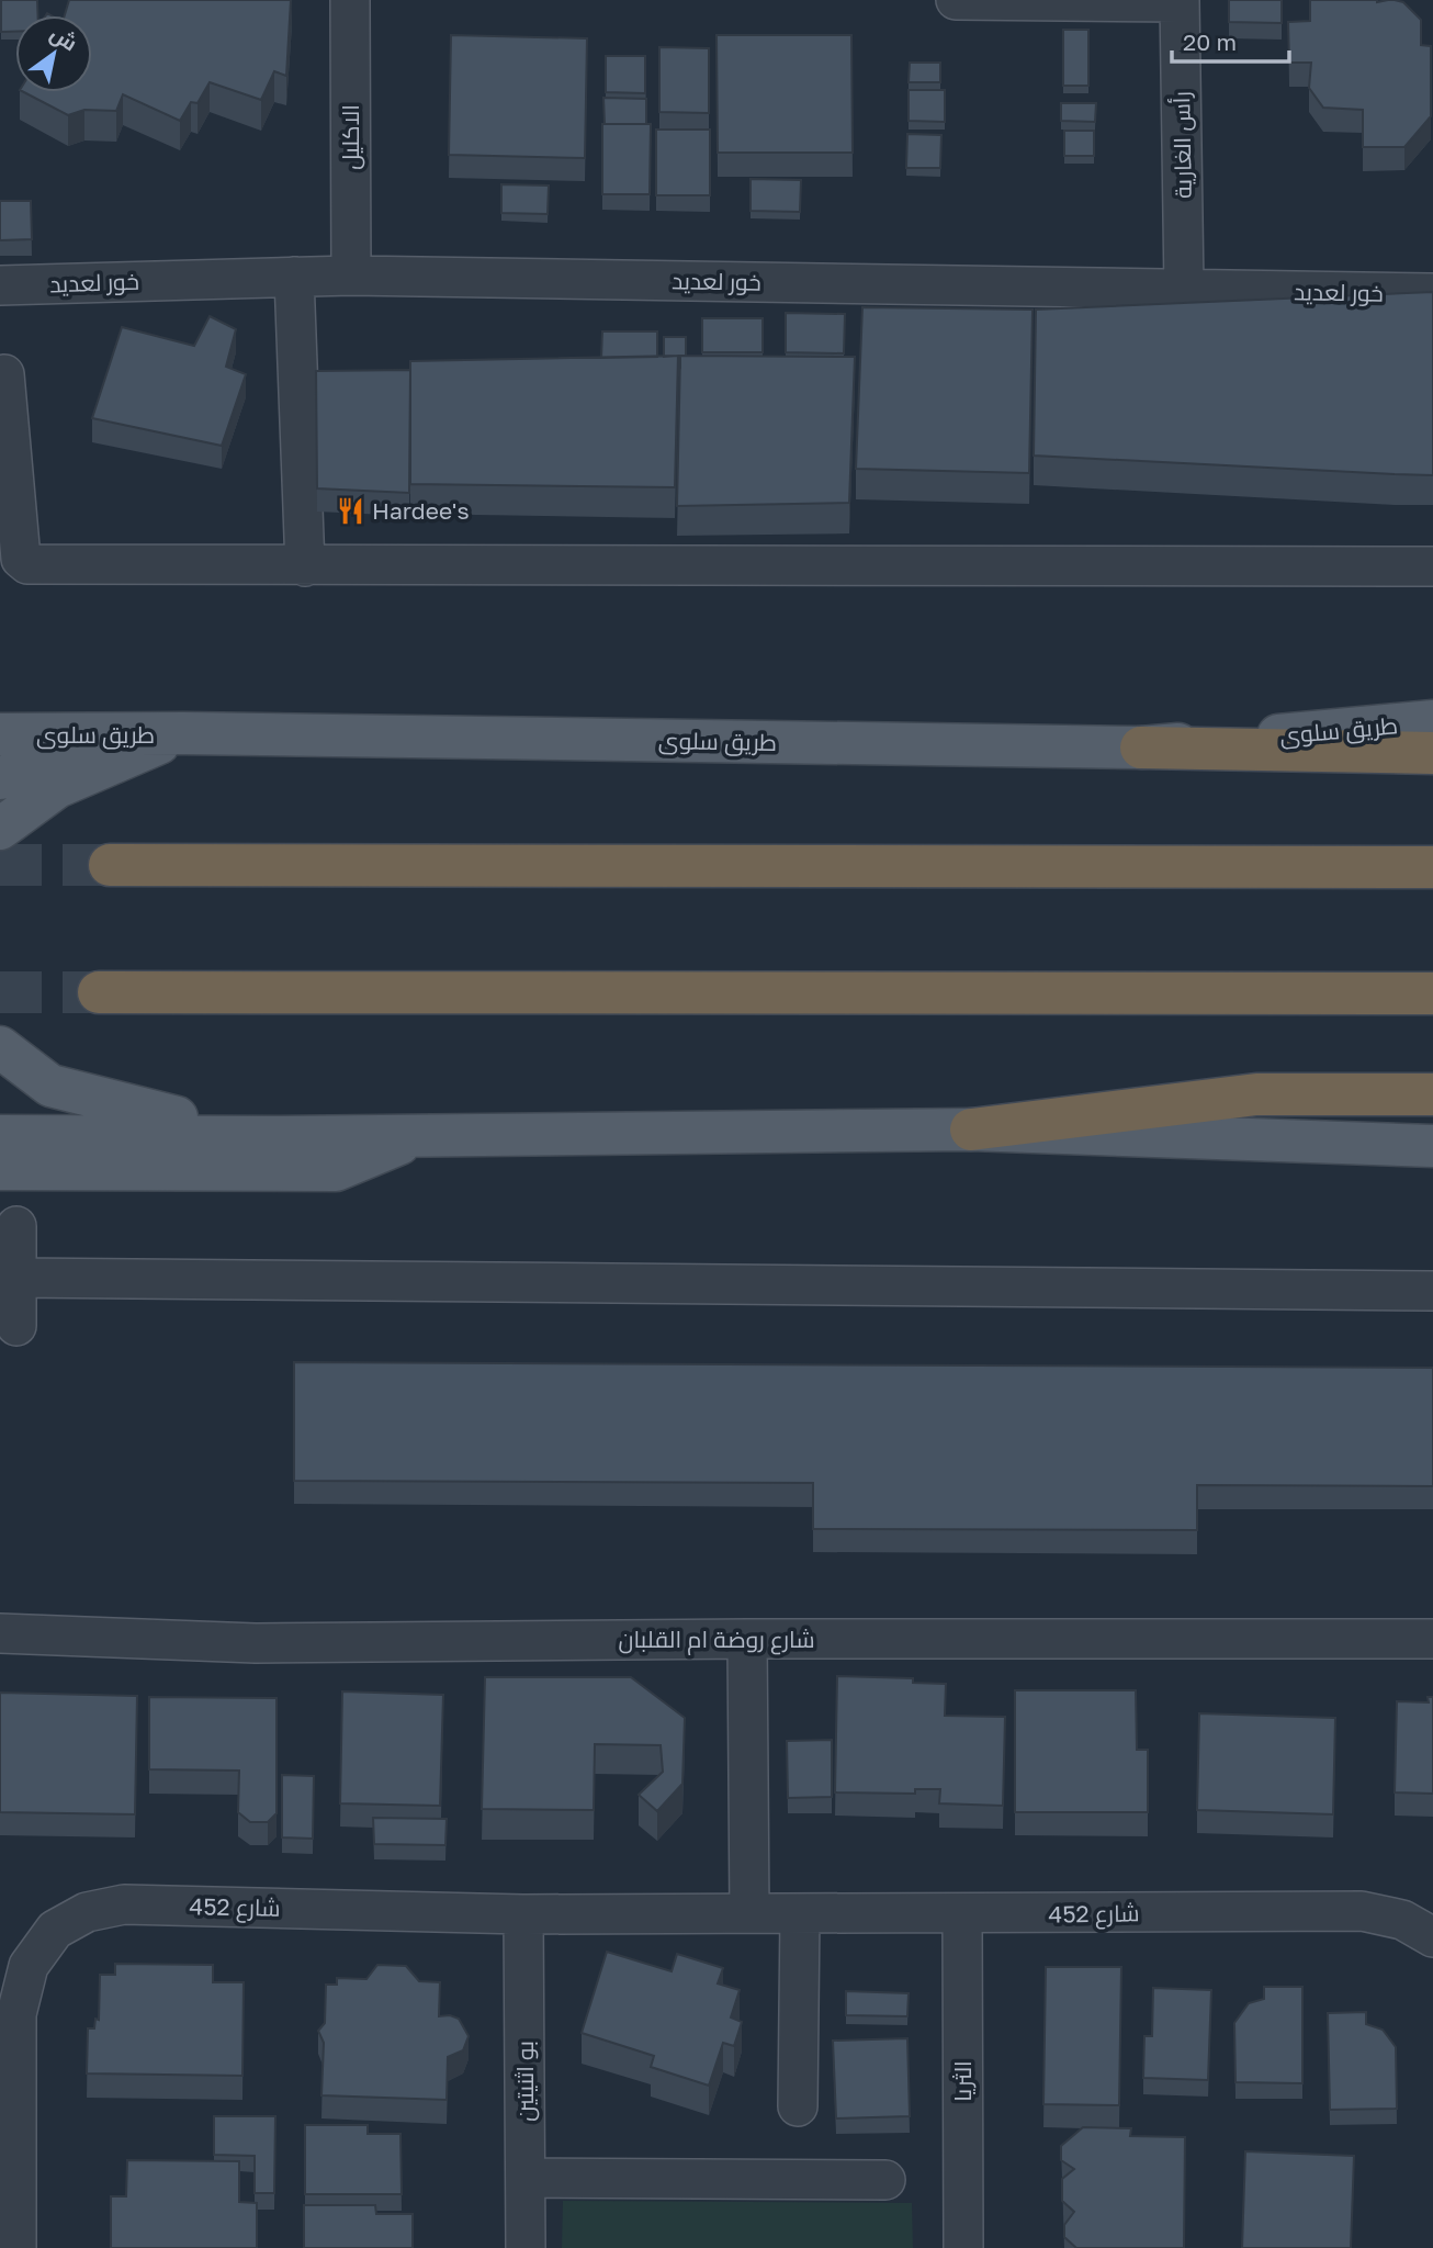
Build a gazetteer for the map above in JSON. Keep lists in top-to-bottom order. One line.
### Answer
{"streets":{"main road":["طريق سلوى"],"street":["الاكليل","رأس الغارية","خور لعديد","شارع روضة ام القلبان","شارع 452","بو اثنيتين","الثريا"]},"crossings":[["الاكليل","خور لعديد"],["رأس الغارية","خور لعديد"],["شارع 452","بو اثنيتين"],["شارع 452","الثريا"]],"places":{"restaurant":["Hardee's"]},"scale_bar":"20 m","north":"top right"}
